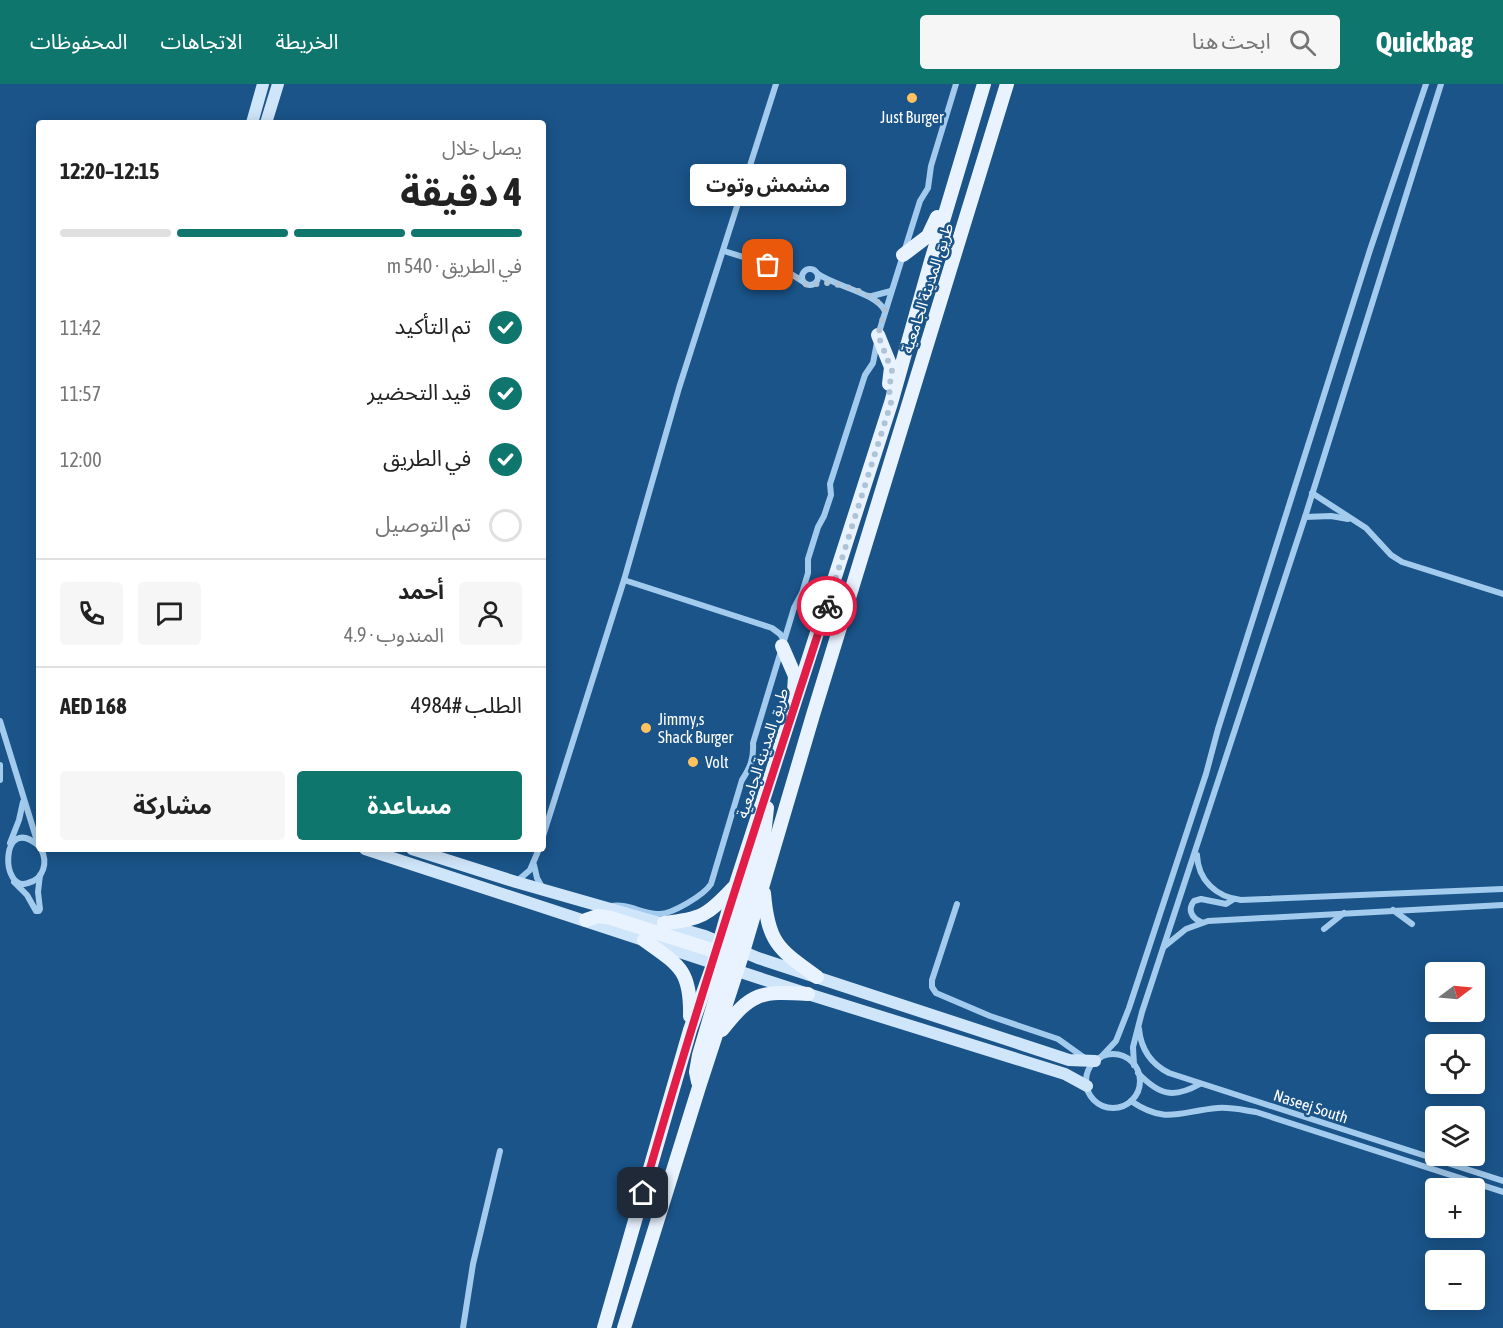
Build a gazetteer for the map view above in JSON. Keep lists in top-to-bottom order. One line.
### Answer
{"streets":{"main road":["طريق المدينة الجامعية"],"street":["Naseej South"]},"places":["Just Burger","مشمش وتوت","Jimmy,s Shack Burger","Volt"],"north":"right","page":{"header":"Quickbag","search":"ابحث هنا","nav":["الخريطة","الاتجاهات","المحفوظات"],"heading":["4 دقيقة","يصل خلال","12:15–12:20"],"panel":["أحمد","المندوب · 4.9","الطلب #4984","AED 168"],"bubble":"مشمش وتوت","bar":"في الطريق · 540 m","list":[["تم التأكيد","11:42"],["قيد التحضير","11:57"],["في الطريق","12:00"],"تم التوصيل"],"buttons":["مساعدة","مشاركة"],"map_buttons":["+","−"]}}
